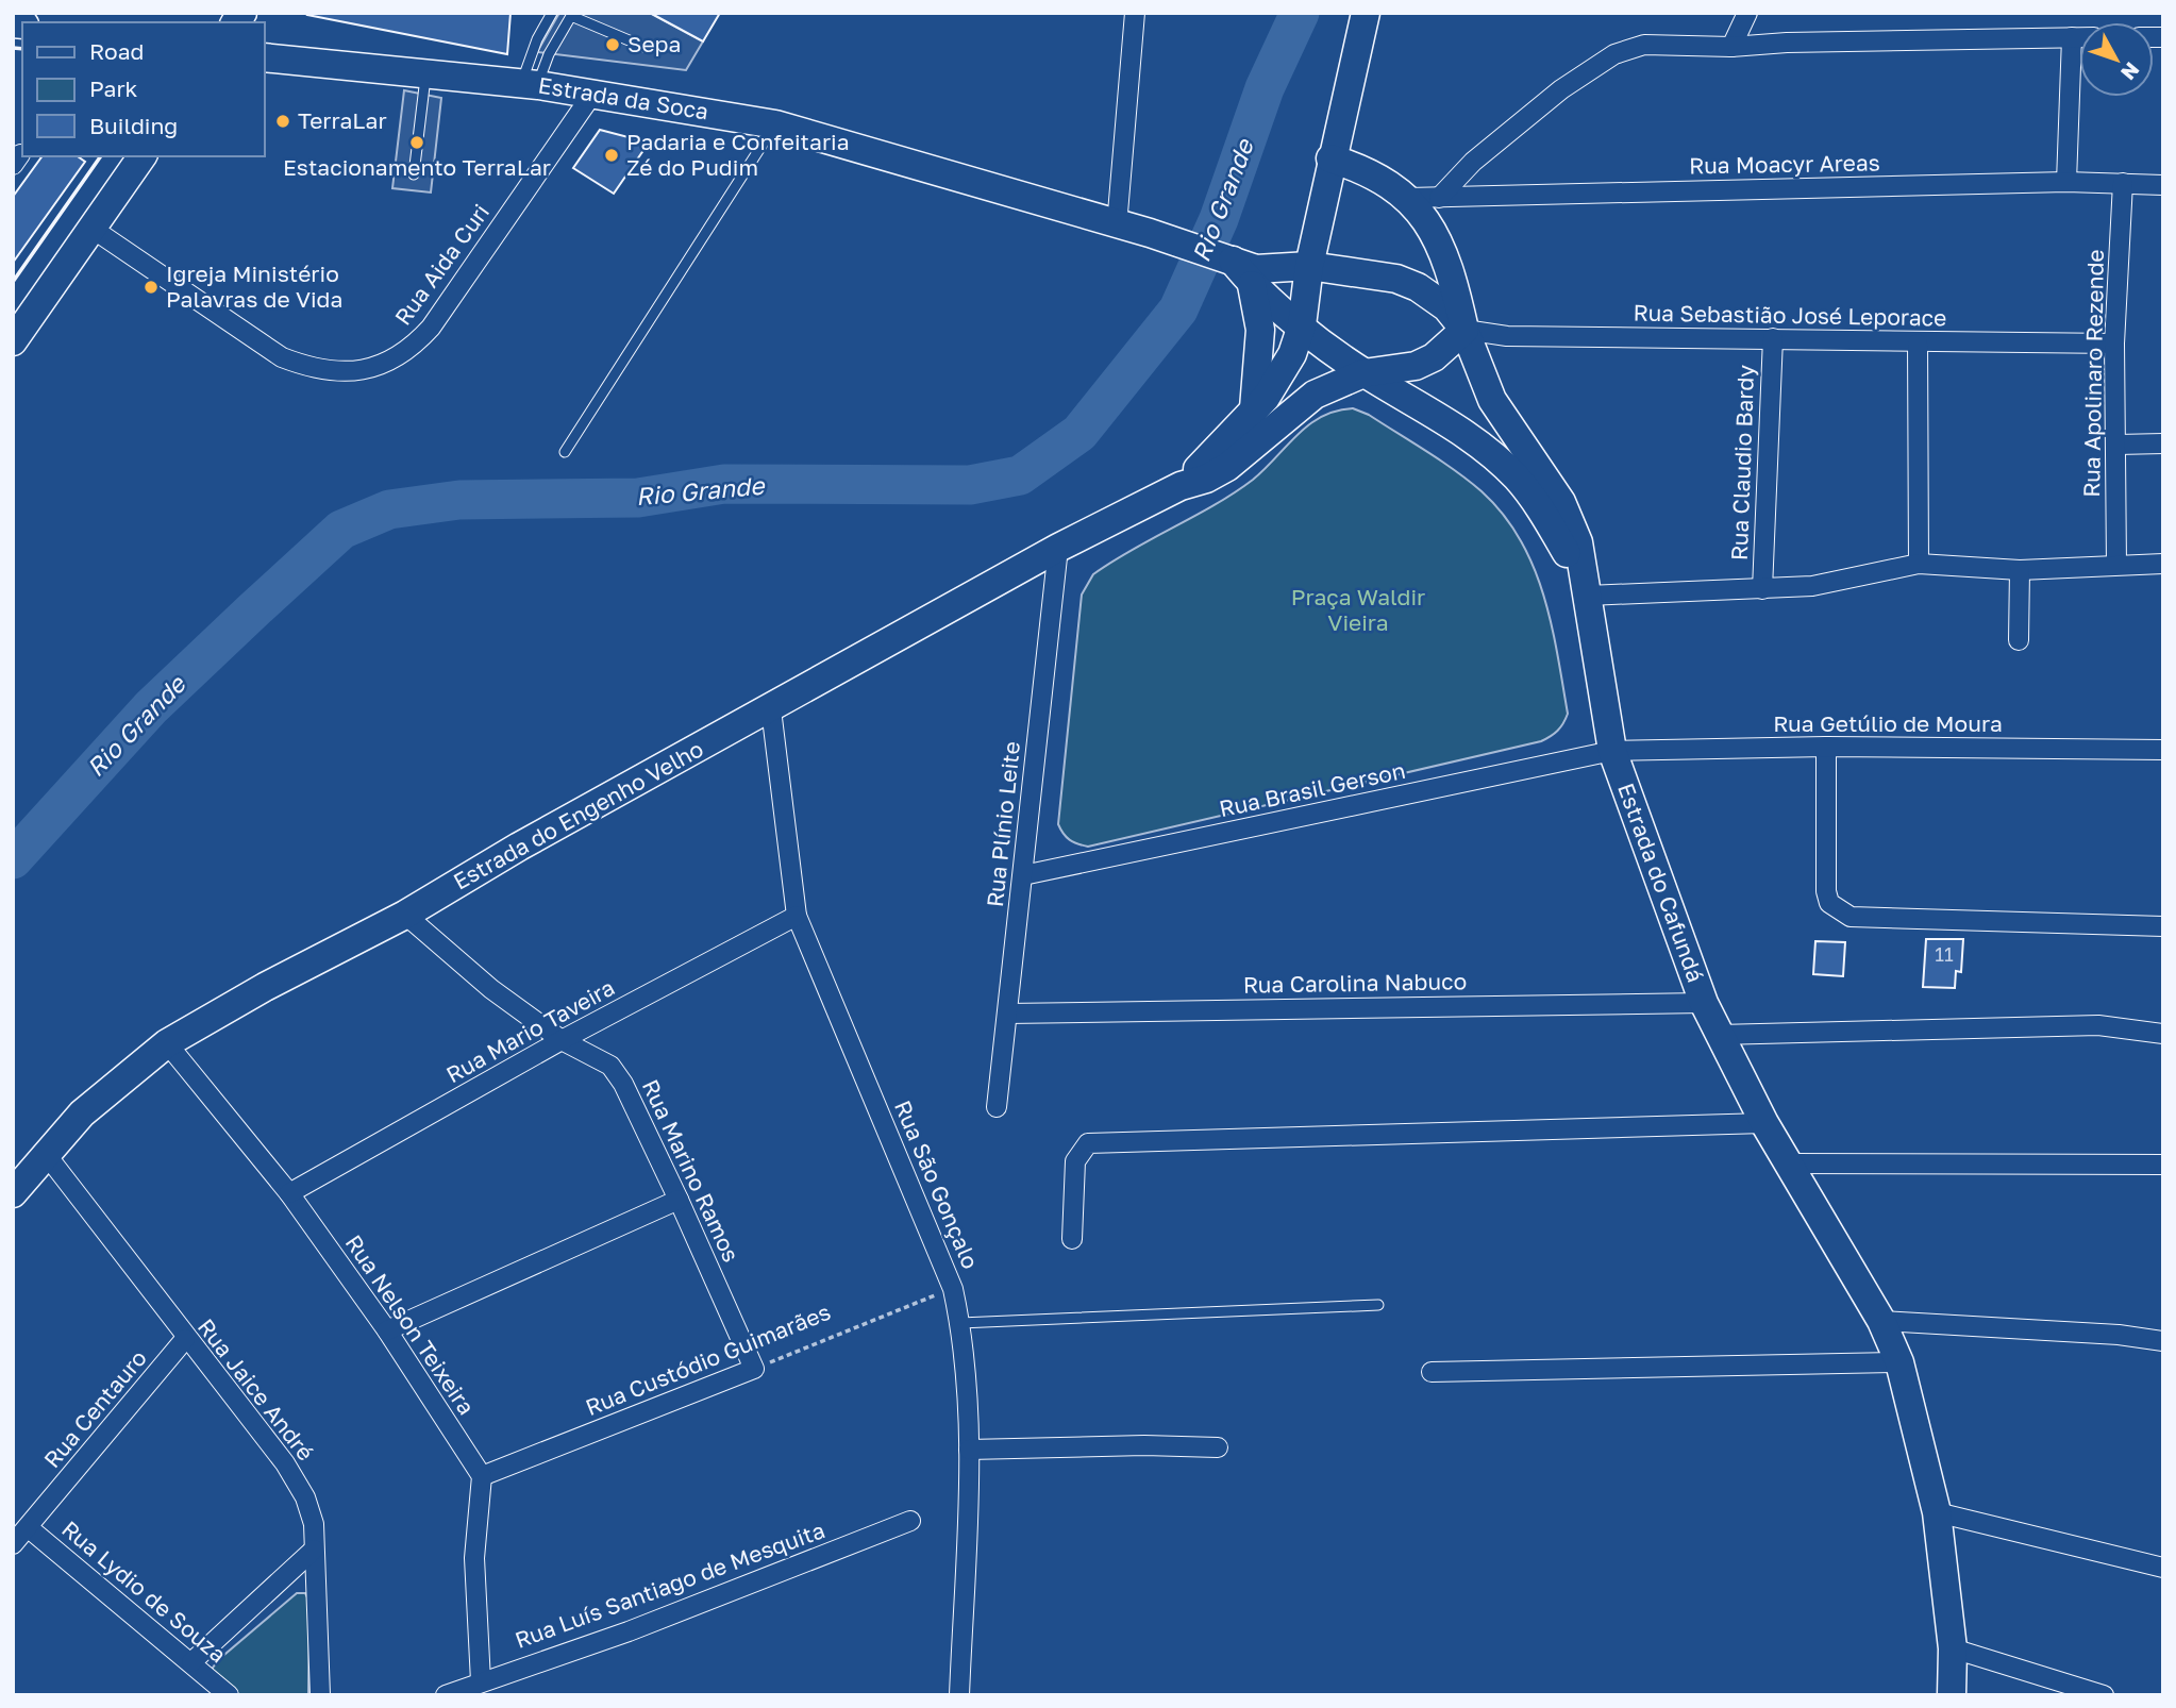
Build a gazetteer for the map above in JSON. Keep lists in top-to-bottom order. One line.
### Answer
{"streets":{"street":["Estrada da Soca","Rua Moacyr Areas","Rua Aida Curi","Rua Sebastião José Leporace","Rua Apolinaro Rezende","Rua Claudio Bardy","Rua Getúlio de Moura","Rua Brasil Gerson","Estrada do Engenho Velho","Rua Plínio Leite","Estrada do Cafundá","Rua Carolina Nabuco","Rua Mario Taveira","Rua Marino Ramos","Rua São Gonçalo","Rua Nelson Teixeira","Rua Custódio Guimarães","Rua Jaice André","Rua Centauro","Rua Luís Santiago de Mesquita","Rua Lydio de Souza"]},"crossings":[["Estrada da Soca","Rua Aida Curi"],["Estrada da Soca","Estrada do Engenho Velho"],["Estrada da Soca","Estrada do Cafundá"],["Rua Moacyr Areas","Rua Apolinaro Rezende"],["Rua Sebastião José Leporace","Rua Apolinaro Rezende"],["Rua Sebastião José Leporace","Rua Claudio Bardy"],["Rua Sebastião José Leporace","Estrada do Engenho Velho"],["Rua Sebastião José Leporace","Estrada do Cafundá"],["Rua Getúlio de Moura","Rua Brasil Gerson"],["Rua Getúlio de Moura","Estrada do Cafundá"],["Rua Brasil Gerson","Rua Plínio Leite"],["Rua Brasil Gerson","Estrada do Cafundá"],["Estrada do Engenho Velho","Rua Plínio Leite"],["Estrada do Engenho Velho","Estrada do Cafundá"],["Estrada do Engenho Velho","Rua Marino Ramos"],["Estrada do Engenho Velho","Rua São Gonçalo"],["Estrada do Engenho Velho","Rua Nelson Teixeira"],["Estrada do Engenho Velho","Rua Jaice André"],["Rua Plínio Leite","Rua Carolina Nabuco"],["Estrada do Cafundá","Rua Carolina Nabuco"],["Rua Mario Taveira","Rua Marino Ramos"],["Rua Mario Taveira","Rua São Gonçalo"],["Rua Mario Taveira","Rua Nelson Teixeira"],["Rua Marino Ramos","Rua Custódio Guimarães"],["Rua São Gonçalo","Rua Custódio Guimarães"],["Rua Nelson Teixeira","Rua Custódio Guimarães"],["Rua Jaice André","Rua Centauro"],["Rua Centauro","Rua Lydio de Souza"]],"water":["Rio Grande"],"parks":["Praça Waldir Vieira"],"places":["Sepa","TerraLar","Estacionamento TerraLar","Padaria e Confeitaria Zé do Pudim","Igreja Ministério Palavras de Vida"],"house_numbers":["11"],"legend":["Road","Park","Building"],"north":"bottom right"}
